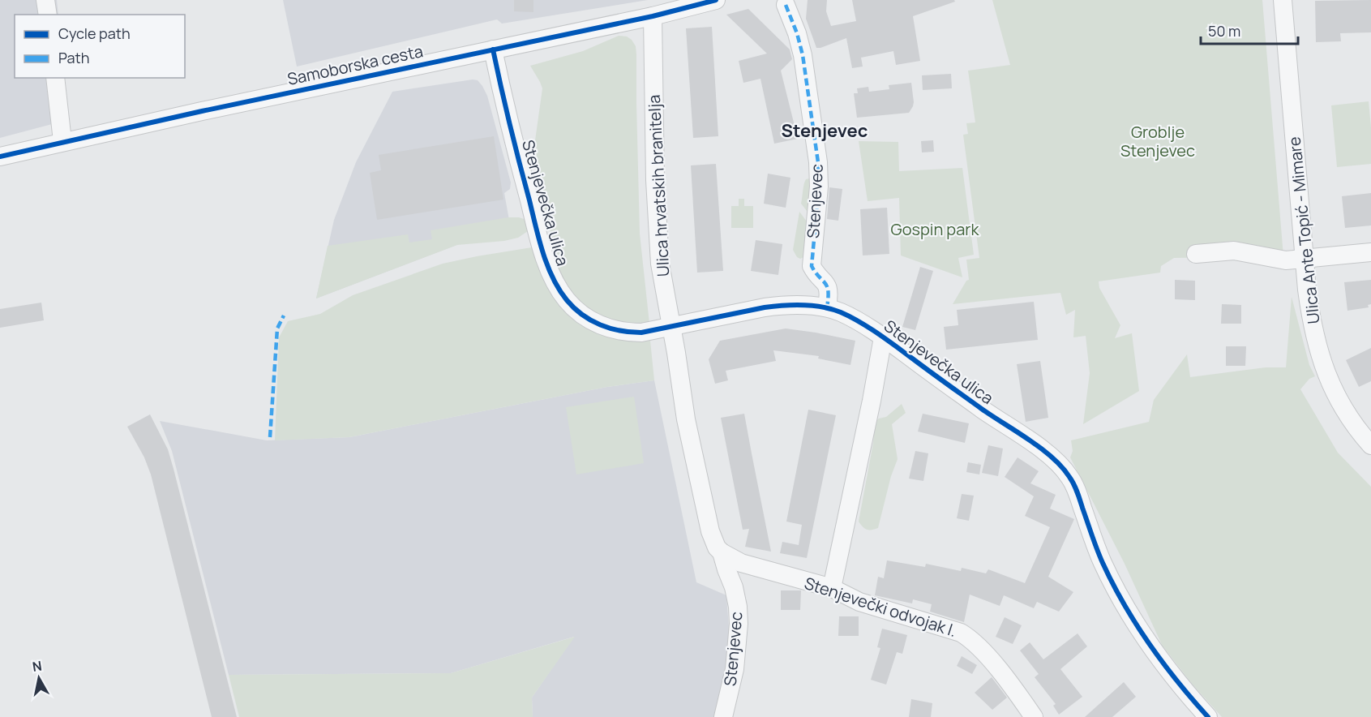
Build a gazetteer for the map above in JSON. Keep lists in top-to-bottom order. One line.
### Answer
{"streets":{"street":["Samoborska cesta","Ulica hrvatskih branitelja","Stenjevec","Stenjevečka ulica","Ulica Ante Topić - Mimare","Stenjevečki odvojak I."]},"crossings":[["Samoborska cesta","Ulica hrvatskih branitelja"],["Samoborska cesta","Stenjevečka ulica"],["Ulica hrvatskih branitelja","Stenjevec"],["Ulica hrvatskih branitelja","Stenjevečka ulica"],["Ulica hrvatskih branitelja","Stenjevečki odvojak I."],["Stenjevec","Stenjevečka ulica"],["Stenjevec","Stenjevečki odvojak I."],["Stenjevečka ulica","Stenjevečki odvojak I."]],"districts":["Stenjevec"],"parks":["Groblje Stenjevec","Gospin park"],"legend":["Cycle path","Path"],"scale_bar":"50 m","north":"top"}
